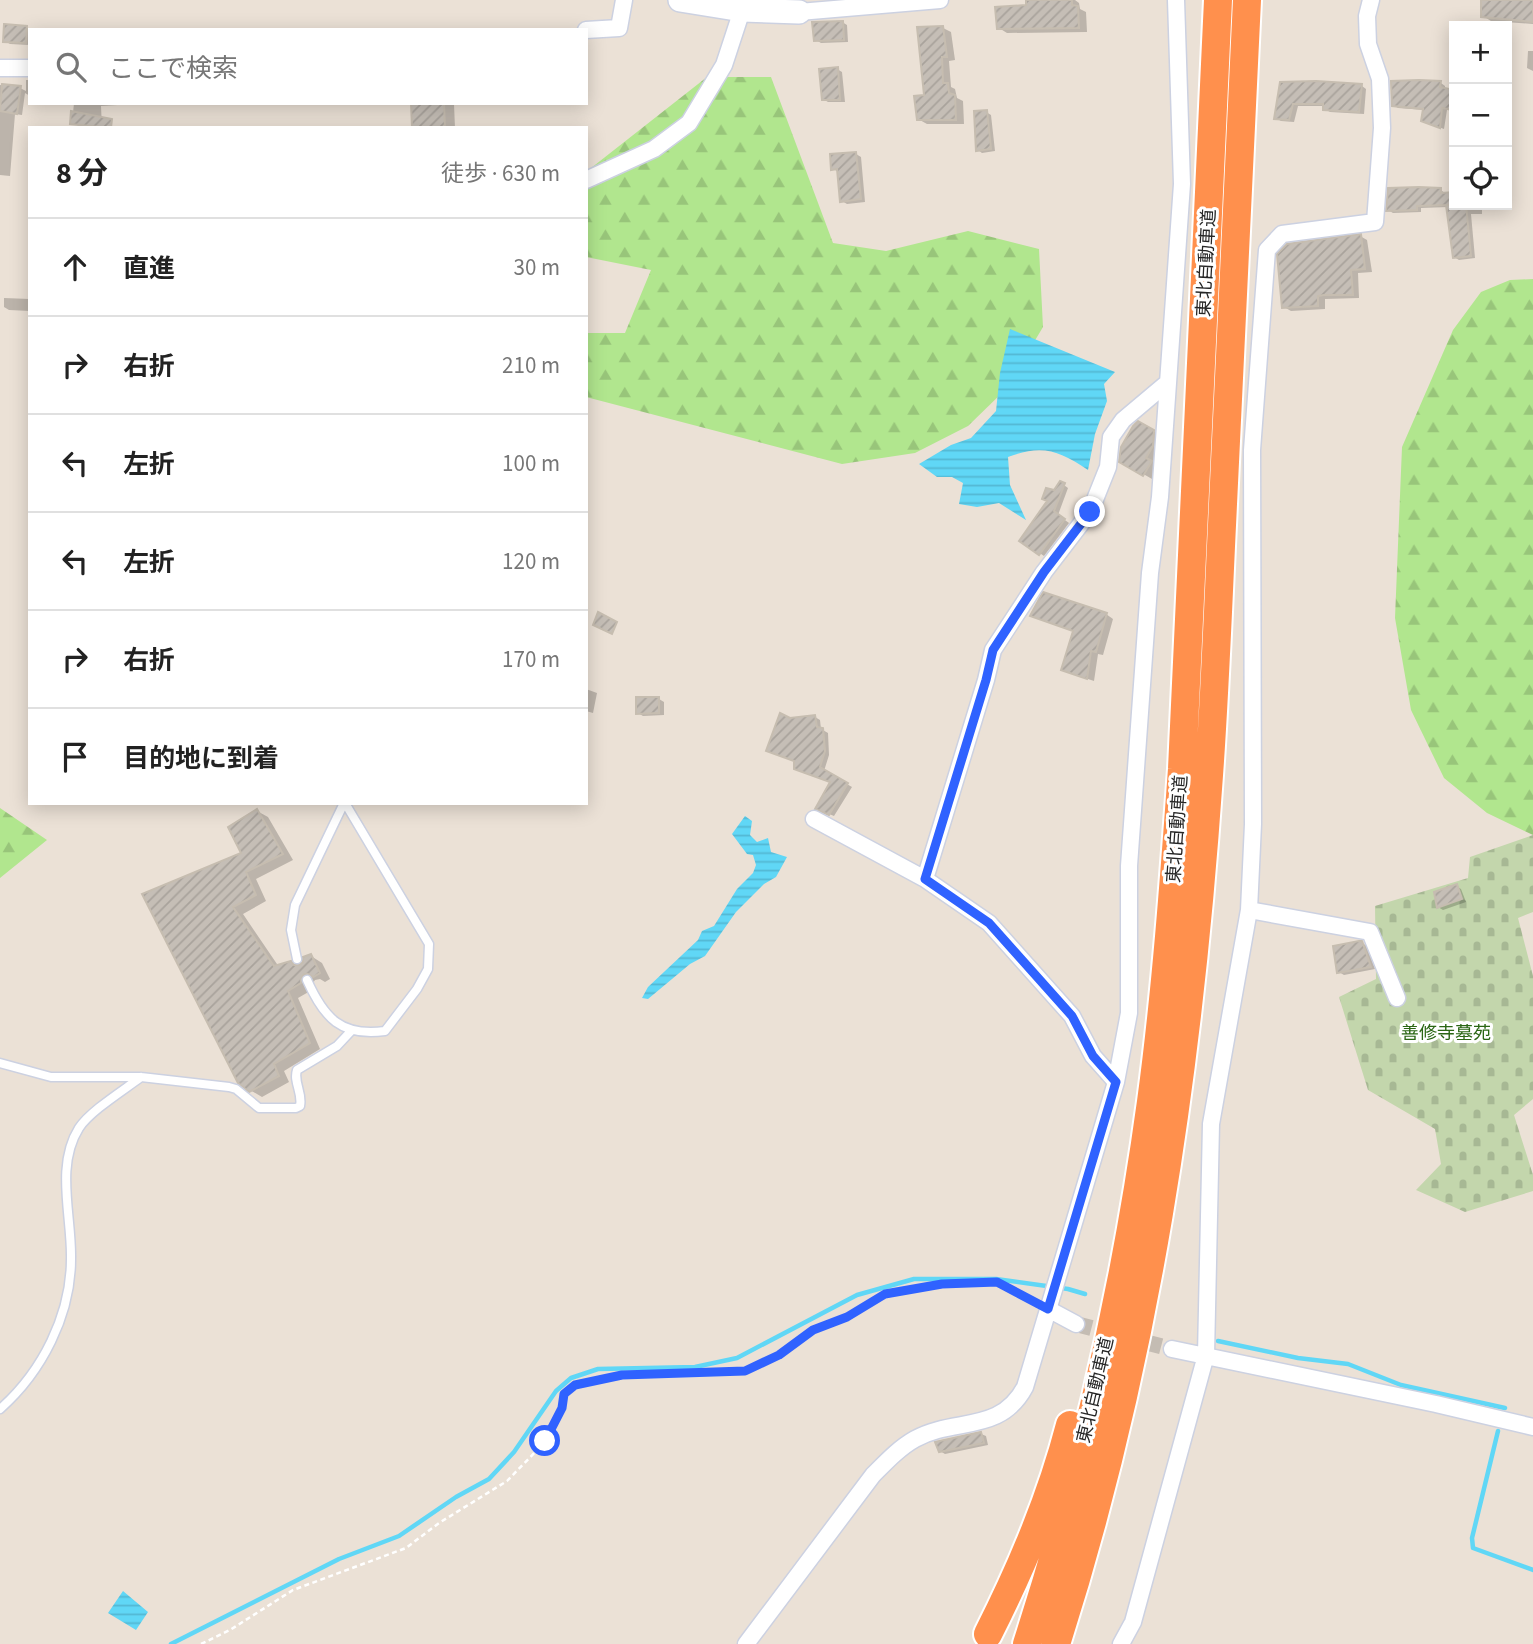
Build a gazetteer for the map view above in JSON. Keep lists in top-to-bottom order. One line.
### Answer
{"streets":{"highway":["東北自動車道"]},"parks":["善修寺墓苑"],"page":{"map_buttons":["+","−"],"search":"ここで検索","heading":["8 分","徒歩 · 630 m"],"list":[["直進","30 m"],["右折","210 m"],["左折","100 m"],["左折","120 m"],["右折","170 m"],"目的地に到着"]}}
